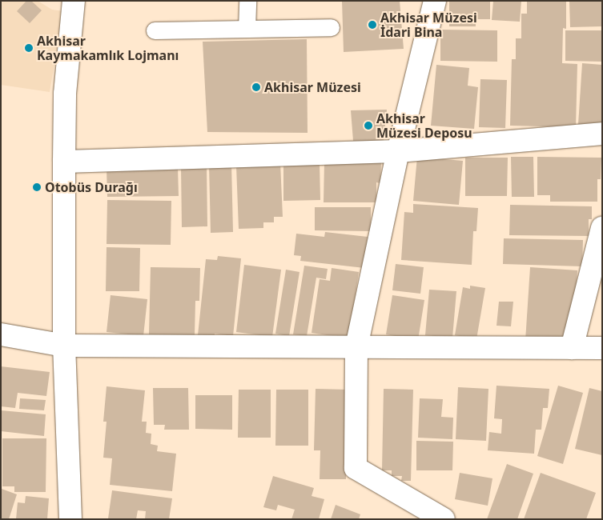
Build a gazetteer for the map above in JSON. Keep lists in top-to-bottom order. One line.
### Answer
{"places":["Akhisar Müzesi İdari Bina","Akhisar Kaymakamlık Lojmanı","Akhisar Müzesi","Akhisar Müzesi Deposu","Otobüs Durağı"]}
